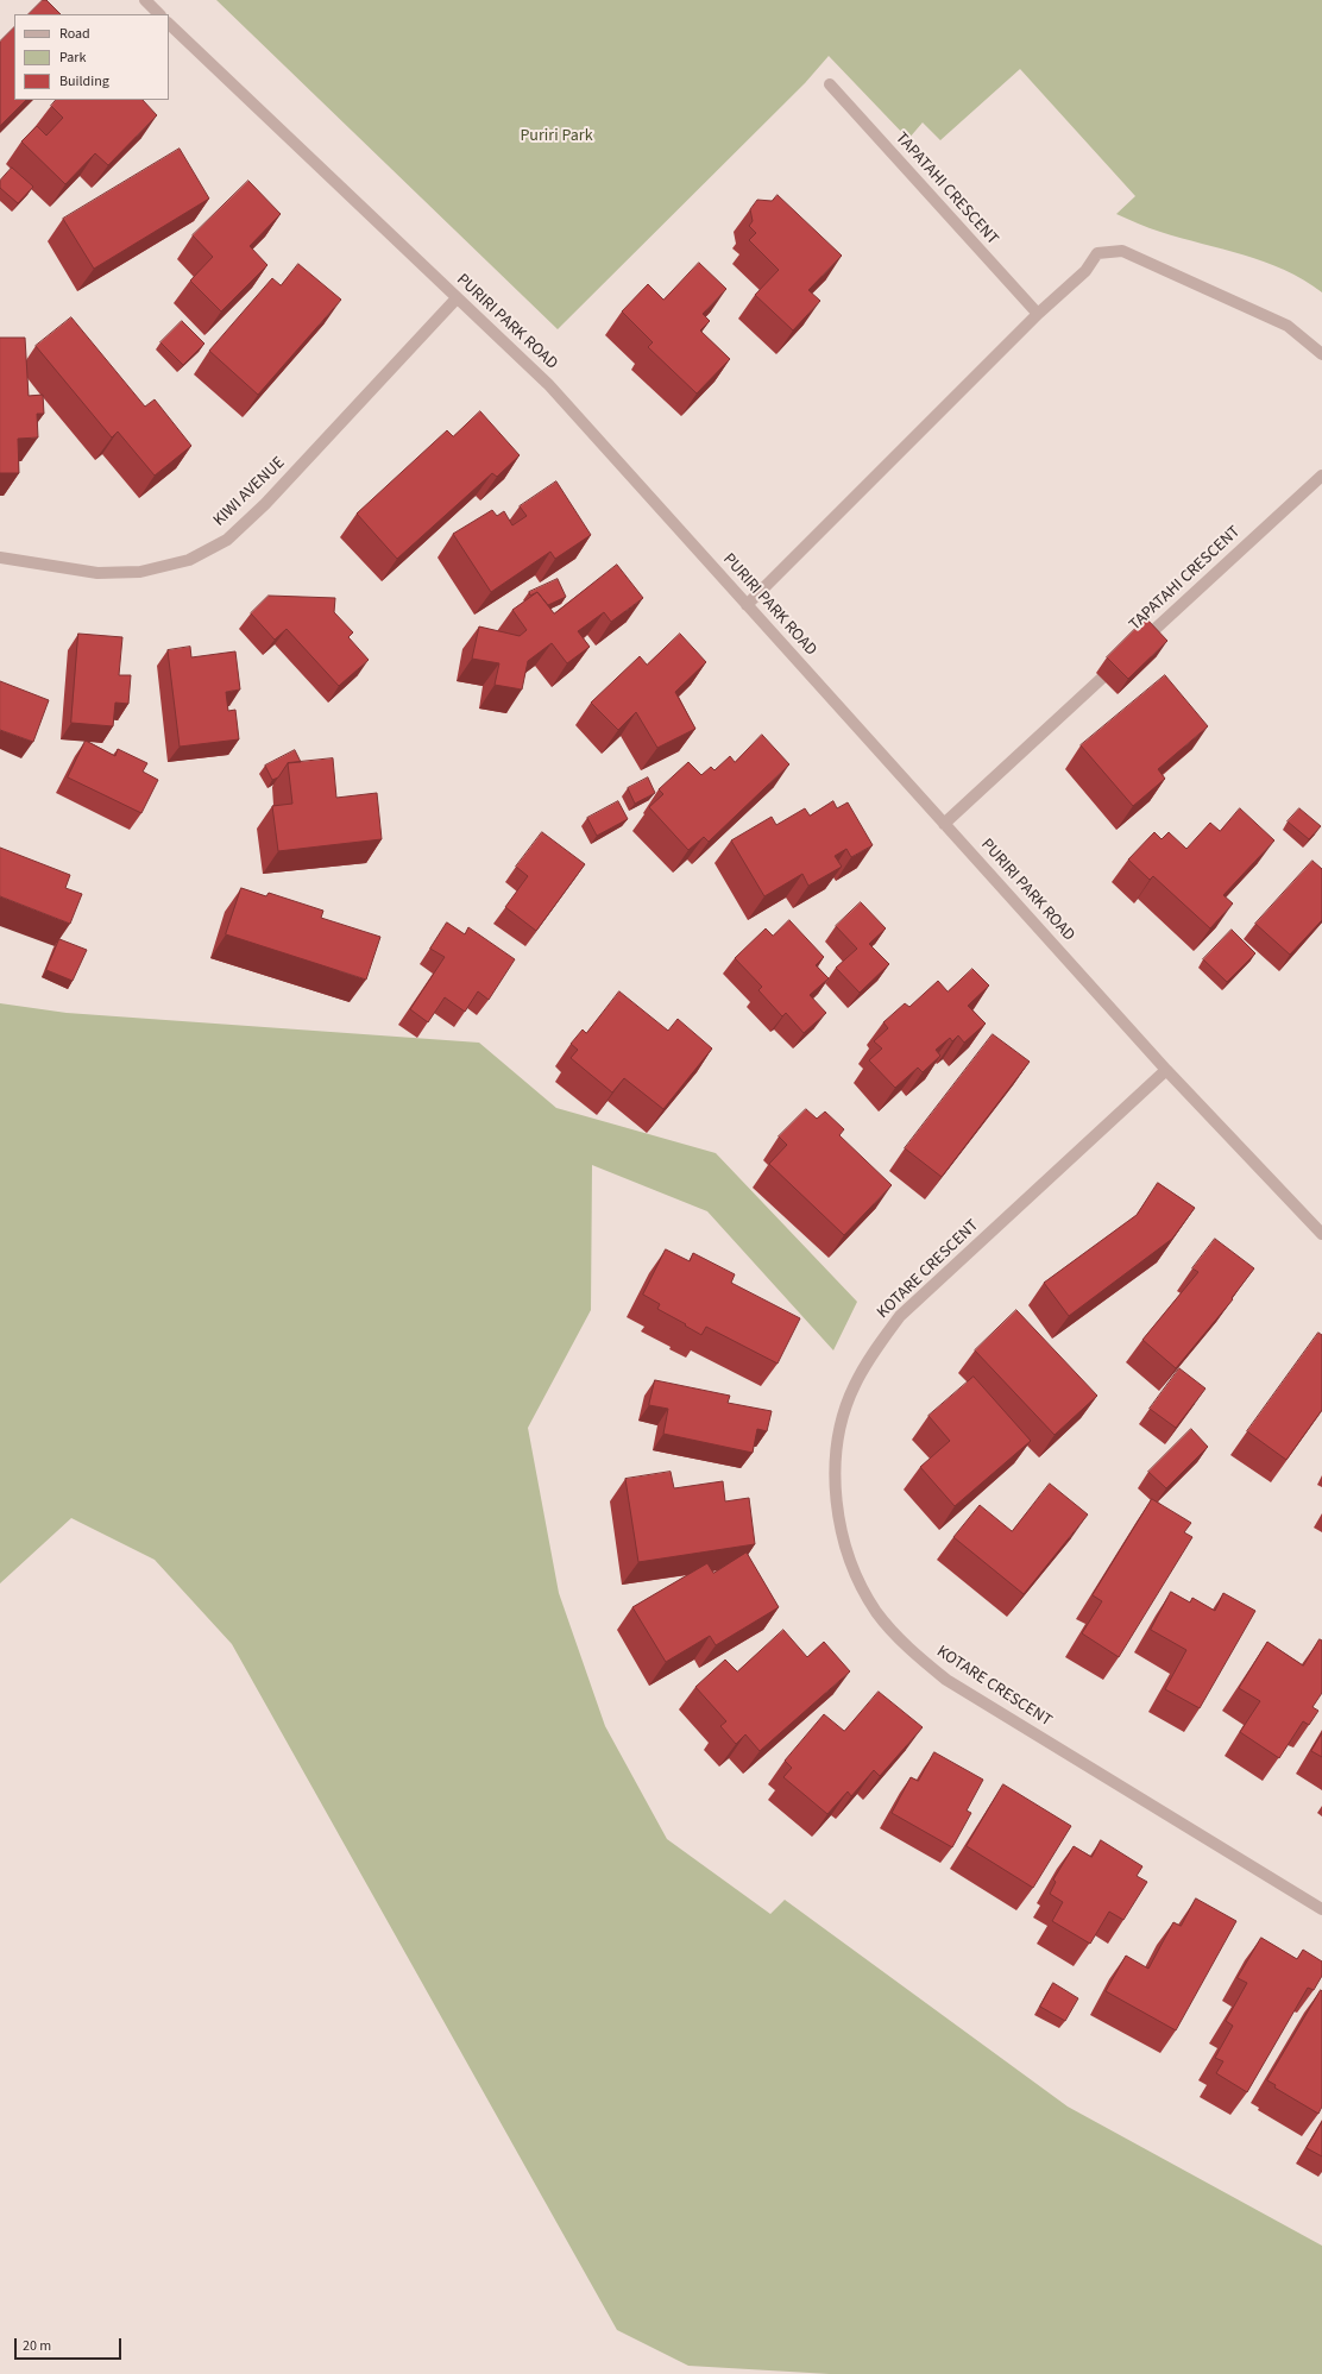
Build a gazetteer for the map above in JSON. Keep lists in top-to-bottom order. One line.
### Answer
{"streets":{"street":["TAPATAHI CRESCENT","PURIRI PARK ROAD","KIWI AVENUE","KOTARE CRESCENT"]},"crossings":[["TAPATAHI CRESCENT","PURIRI PARK ROAD"],["PURIRI PARK ROAD","KIWI AVENUE"],["PURIRI PARK ROAD","KOTARE CRESCENT"]],"parks":["Puriri Park"],"legend":["Road","Park","Building"],"scale_bar":"20 m"}
